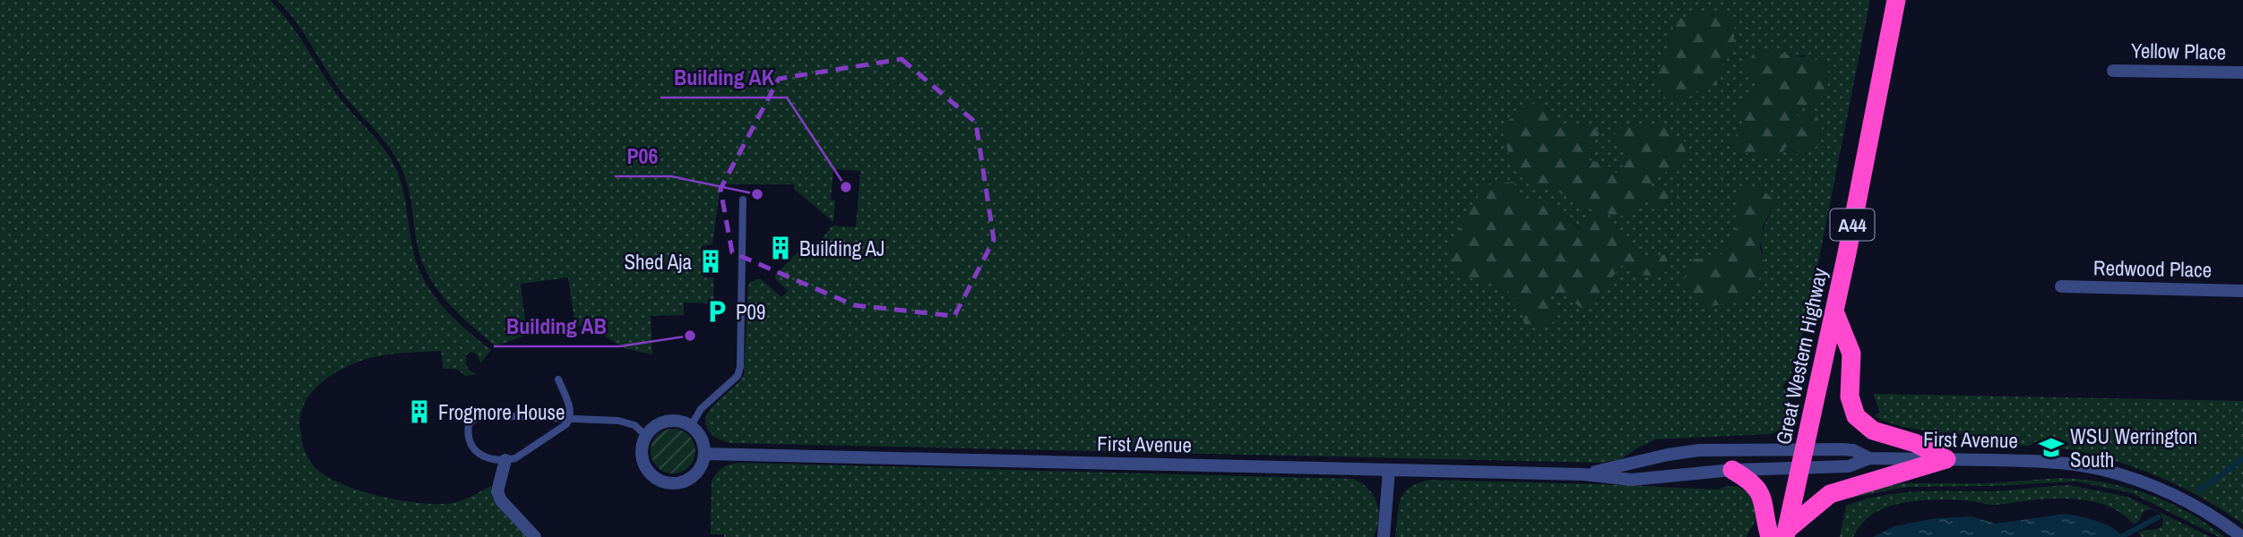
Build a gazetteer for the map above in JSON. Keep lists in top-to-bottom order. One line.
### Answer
{"streets":{"highway":["A44","Great Western Highway"],"street":["Yellow Place","Redwood Place","First Avenue"]},"crossings":[["Great Western Highway","First Avenue"]],"places":{"other":["Building AK","P06","Building AB"],"building":["Building AJ","Shed Aja","Frogmore House"],"parking":["P09"],"school or university":["WSU Werrington South"]}}
